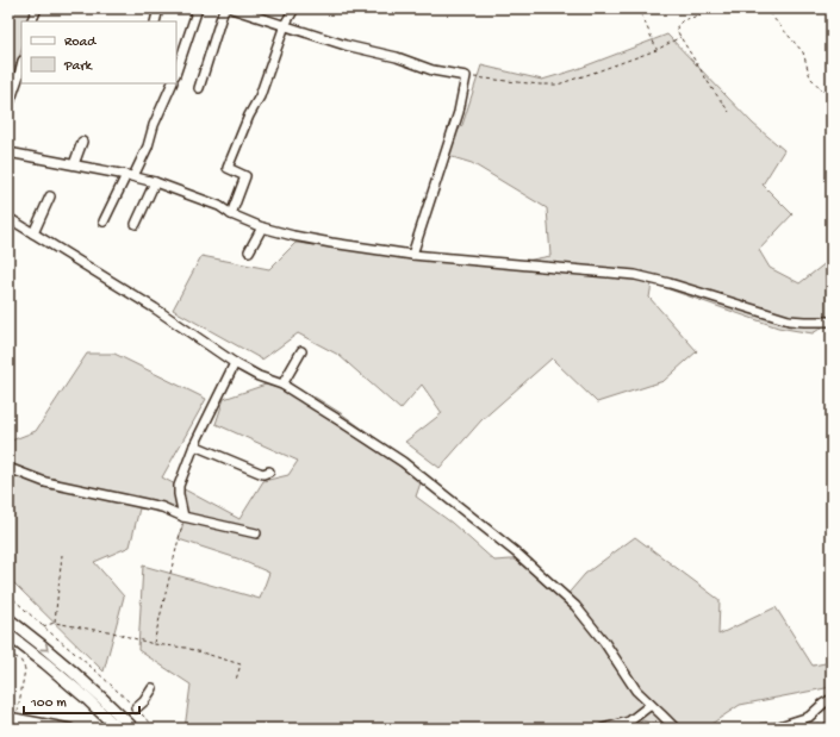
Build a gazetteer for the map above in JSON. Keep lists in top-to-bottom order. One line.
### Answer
{"legend":["Road","Park"],"scale_bar":"100 m"}
